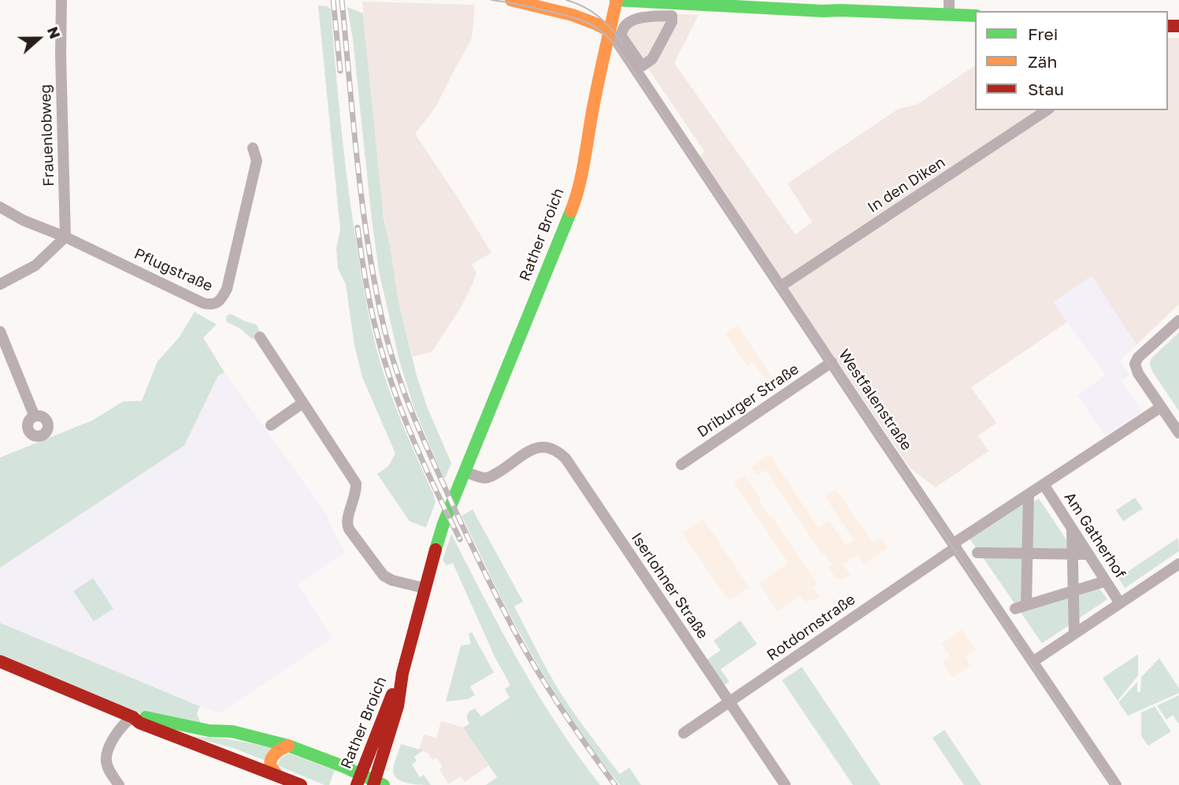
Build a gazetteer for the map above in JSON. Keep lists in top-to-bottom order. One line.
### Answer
{"streets":{"main road":["Rather Broich"],"street":["Frauenlobweg","In den Diken","Pflugstraße","Westfalenstraße","Driburger Straße","Am Gatherhof","Iserlohner Straße","Rotdornstraße"]},"crossings":[["Frauenlobweg","Pflugstraße"],["In den Diken","Westfalenstraße"],["Rather Broich","Westfalenstraße"],["Rather Broich","Iserlohner Straße"],["Westfalenstraße","Driburger Straße"],["Westfalenstraße","Am Gatherhof"],["Westfalenstraße","Rotdornstraße"],["Am Gatherhof","Rotdornstraße"],["Iserlohner Straße","Rotdornstraße"]],"legend":["Frei","Zäh","Stau"],"north":"right"}
